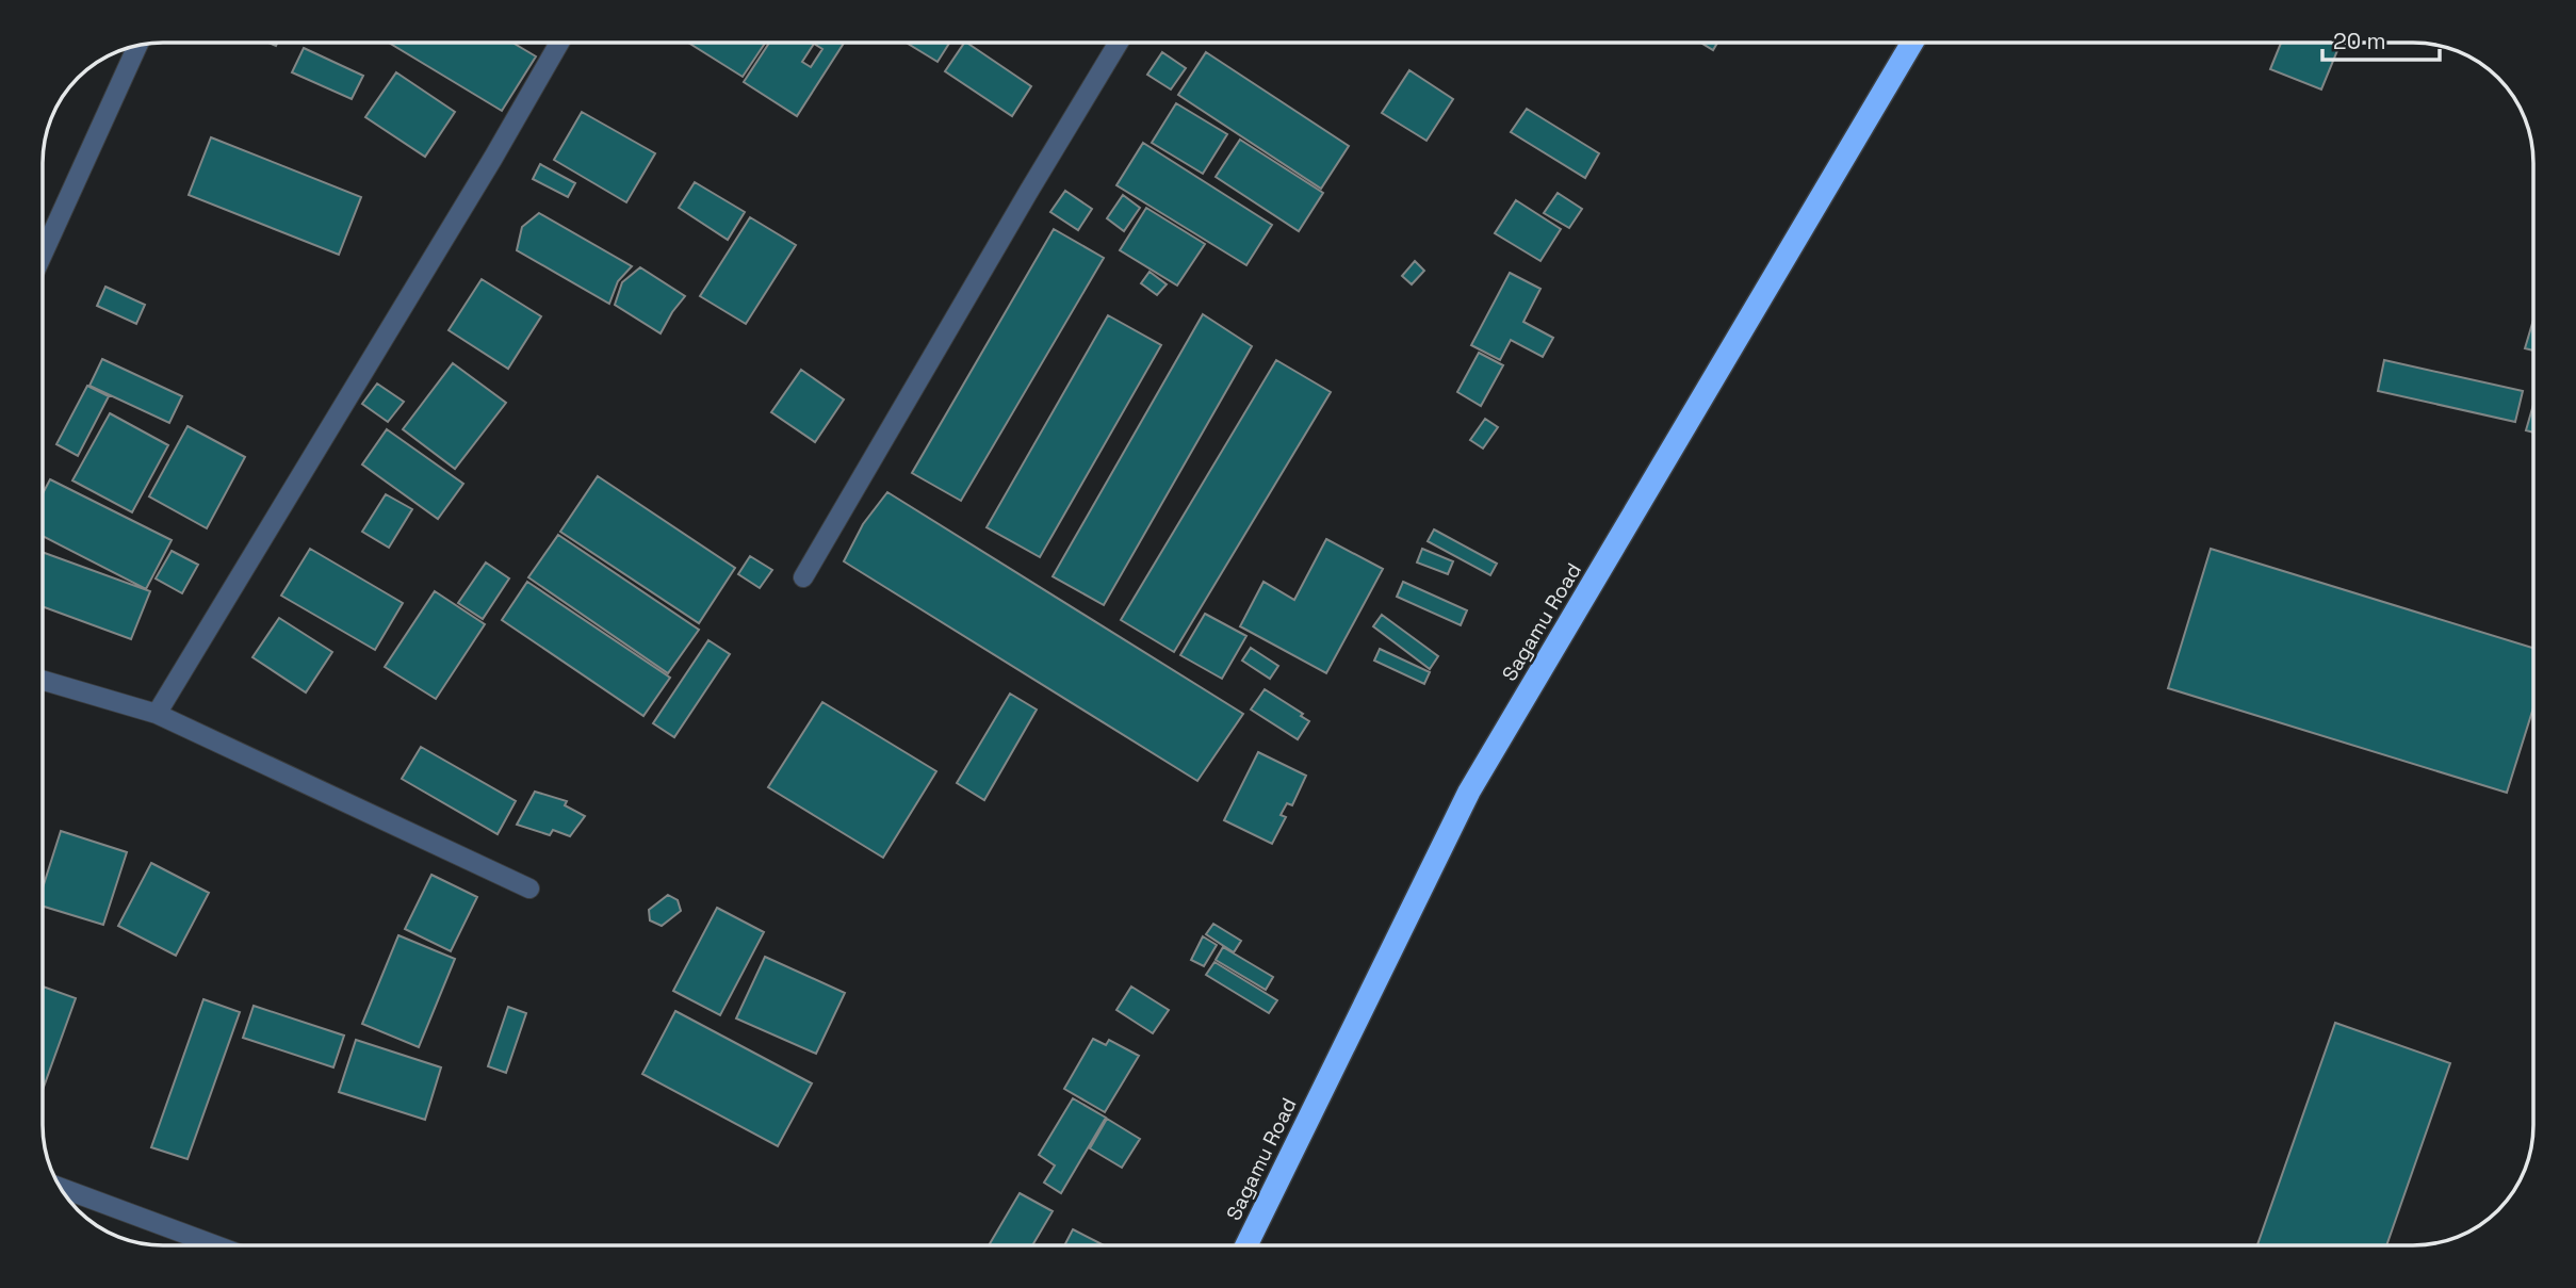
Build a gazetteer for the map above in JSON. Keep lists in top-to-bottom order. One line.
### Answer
{"streets":{"highway":["Sagamu Road"]},"scale_bar":"20 m"}
